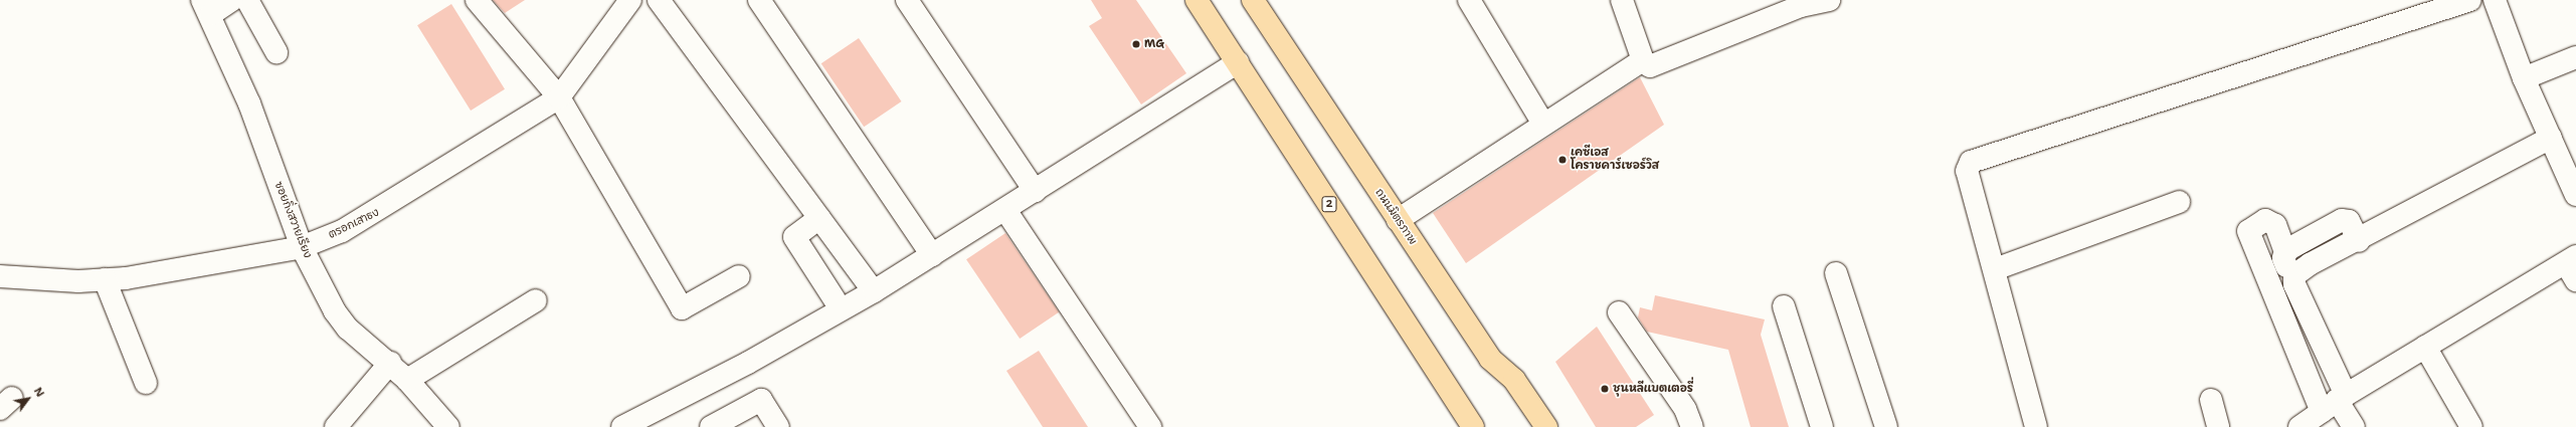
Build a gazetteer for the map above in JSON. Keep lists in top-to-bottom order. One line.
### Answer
{"streets":{"highway":["2","ถนนมิตรภาพ"],"street":["ซอยกิ่งสวายเรียง","ตรอกเสาธง"]},"crossings":[["ซอยกิ่งสวายเรียง","ตรอกเสาธง"]],"places":["MG","เคซีเอส โคราชคาร์เซอร์วิส","ชุนหลีแบตเตอรี่"],"north":"top right"}
